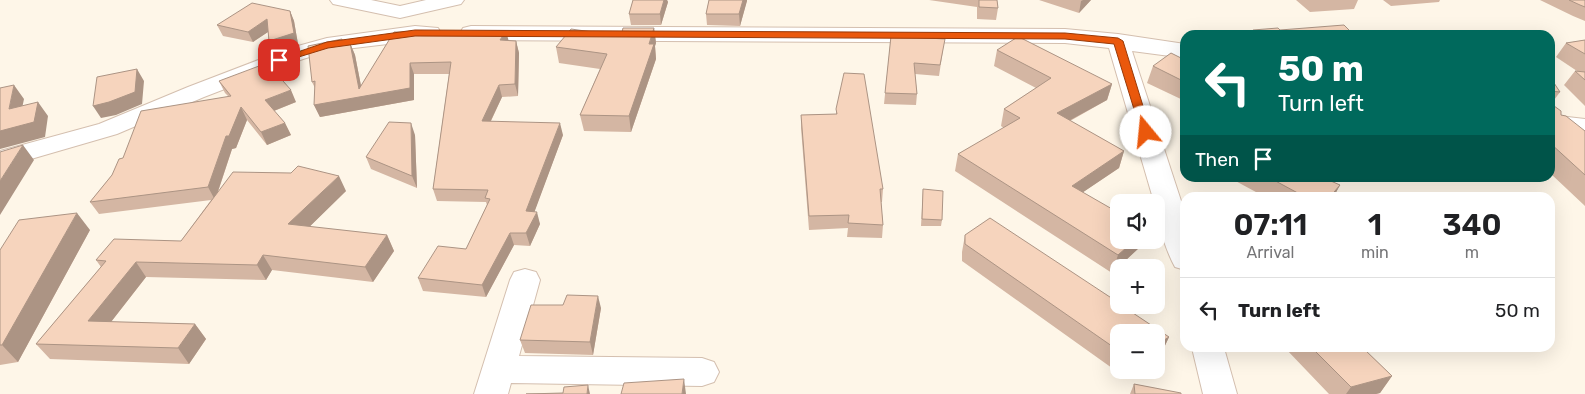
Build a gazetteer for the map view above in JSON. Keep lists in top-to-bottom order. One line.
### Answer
{"page":{"turn":["50 m","Turn left"],"then":"Then","eta":["07:11","Arrival","1","min","340","m"],"map_buttons":["+","−"],"list":[{"name":"Turn left","value":"50 m"}]}}
